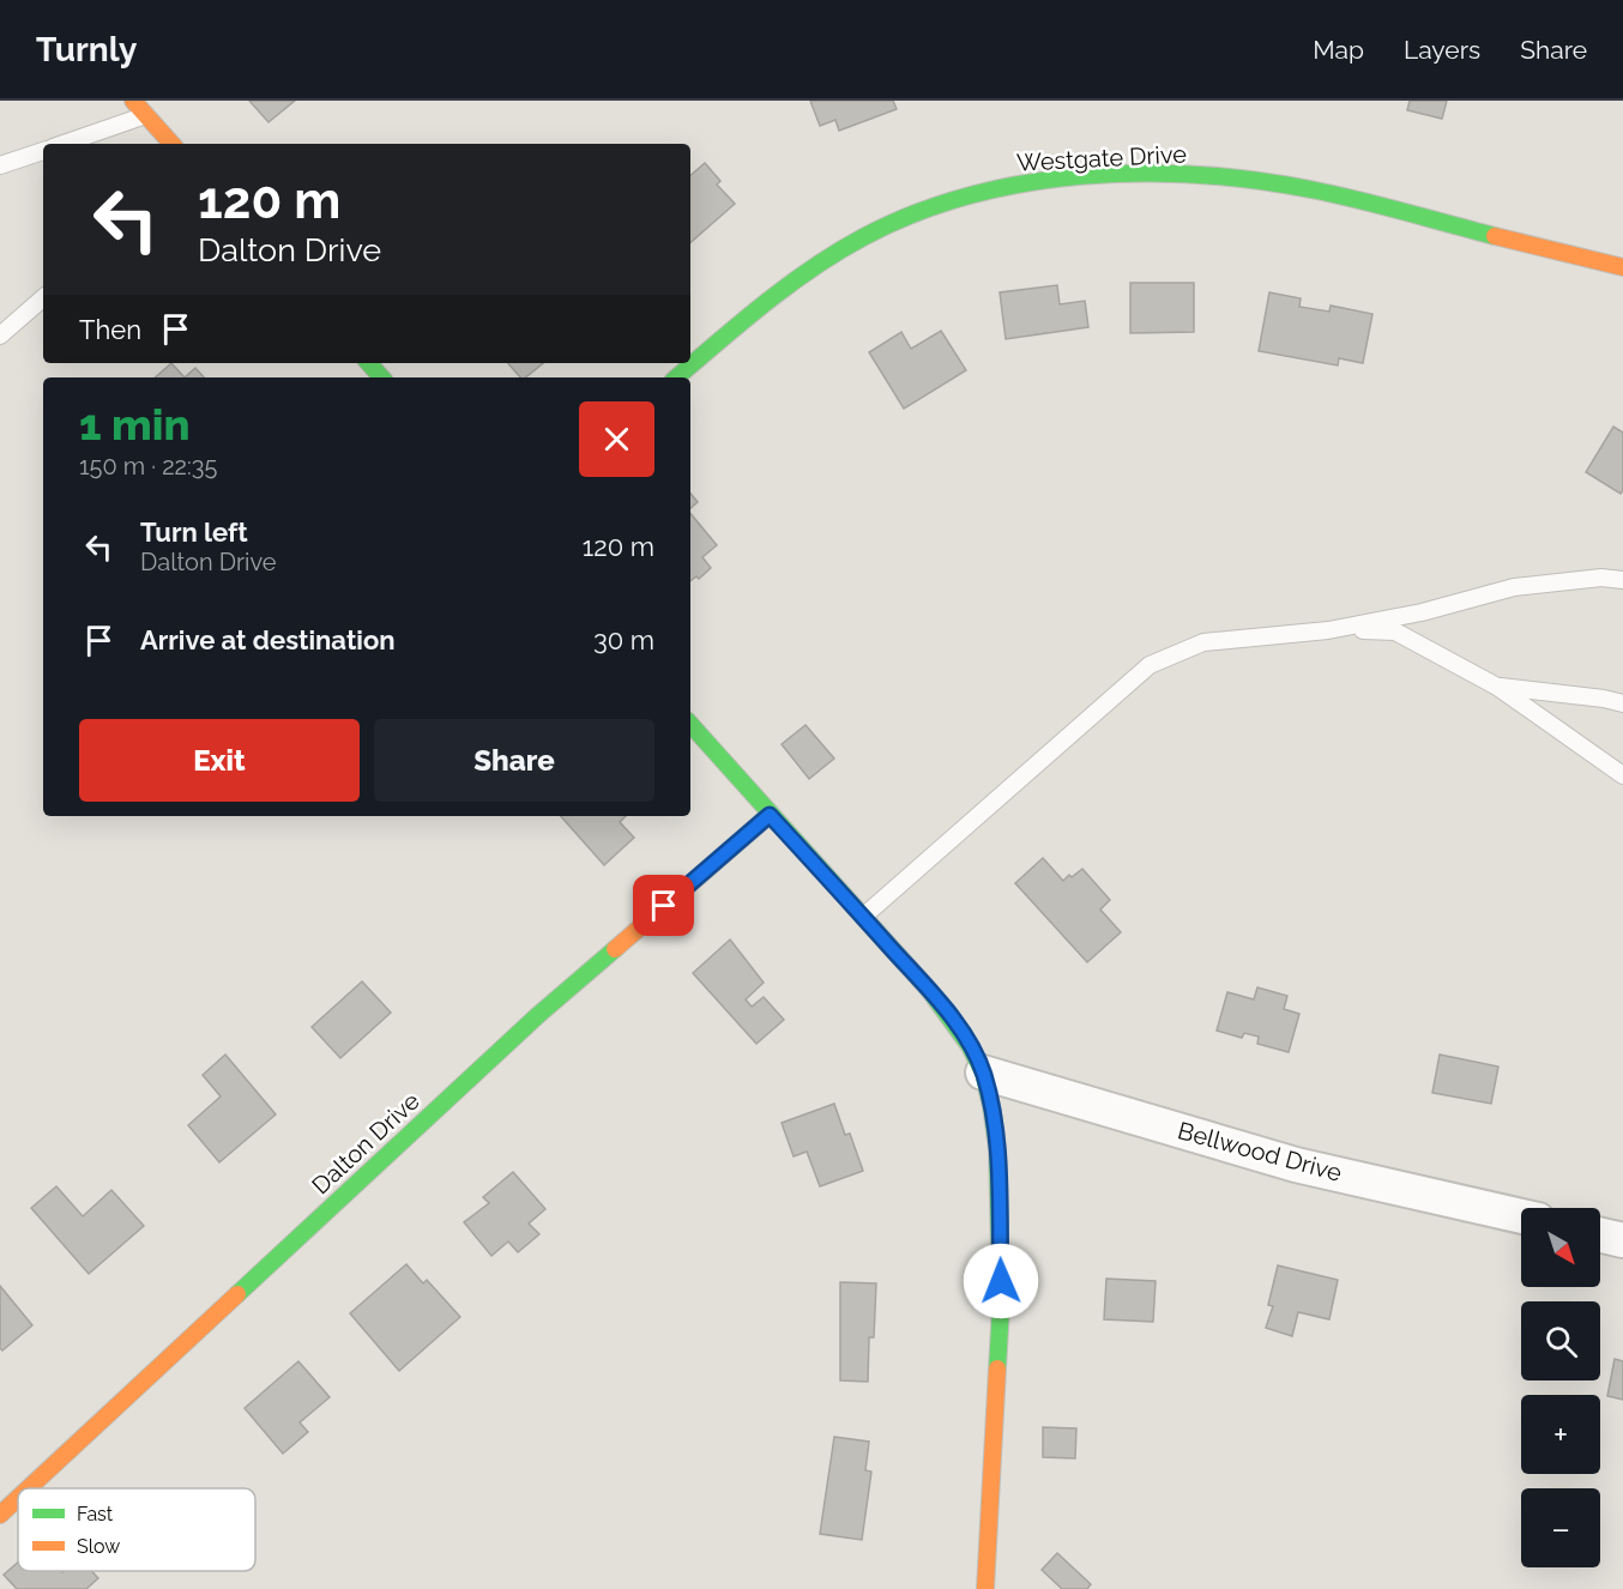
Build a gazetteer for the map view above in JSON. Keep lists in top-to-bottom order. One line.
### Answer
{"streets":{"street":["Westgate Drive","Dalton Drive","Bellwood Drive"]},"legend":["Fast","Slow"],"north":"bottom right","page":{"header":"Turnly","nav":["Map","Layers","Share"],"turn":["120 m","Dalton Drive"],"then":"Then","heading":["1 min","150 m · 22:35"],"list":[{"name":"Turn left","note":"Dalton Drive","value":"120 m"},{"name":"Arrive at destination","value":"30 m"}],"buttons":["Exit","Share"],"map_buttons":["+","−"]}}
